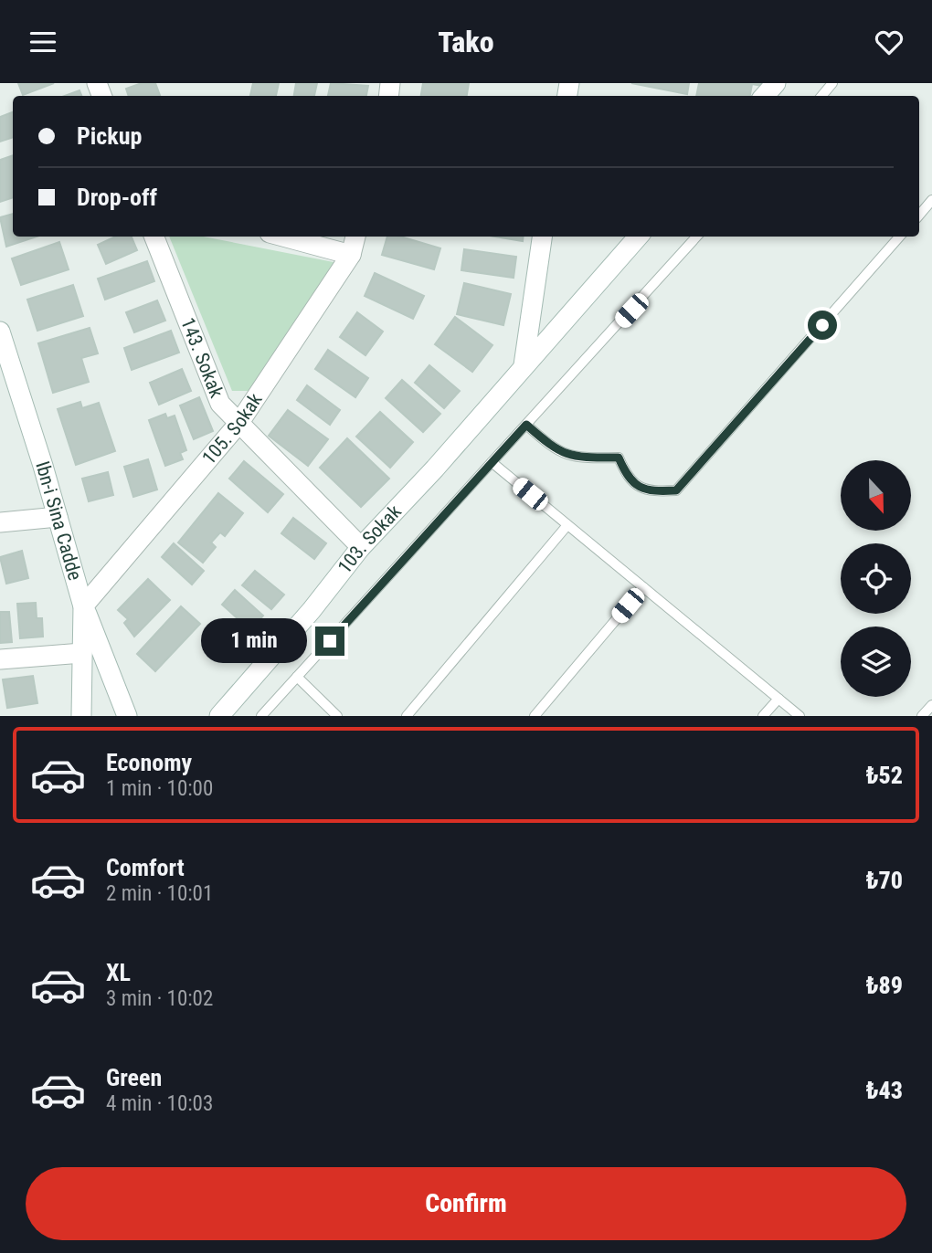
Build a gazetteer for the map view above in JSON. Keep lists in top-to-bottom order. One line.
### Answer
{"streets":{"street":["143. Sokak","105. Sokak","Ibn-i Sina Cadde","103. Sokak"]},"crossings":[["143. Sokak","105. Sokak"],["143. Sokak","103. Sokak"],["105. Sokak","Ibn-i Sina Cadde"]],"north":"bottom","page":{"header":"Tako","banner":["Pickup","Drop-off"],"bubble":"1 min","list":[{"name":"Economy","note":"1 min · 10:00","value":"₺52"},{"name":"Comfort","note":"2 min · 10:01","value":"₺70"},{"name":"XL","note":"3 min · 10:02","value":"₺89"},{"name":"Green","note":"4 min · 10:03","value":"₺43"}],"buttons":"Confirm"}}
